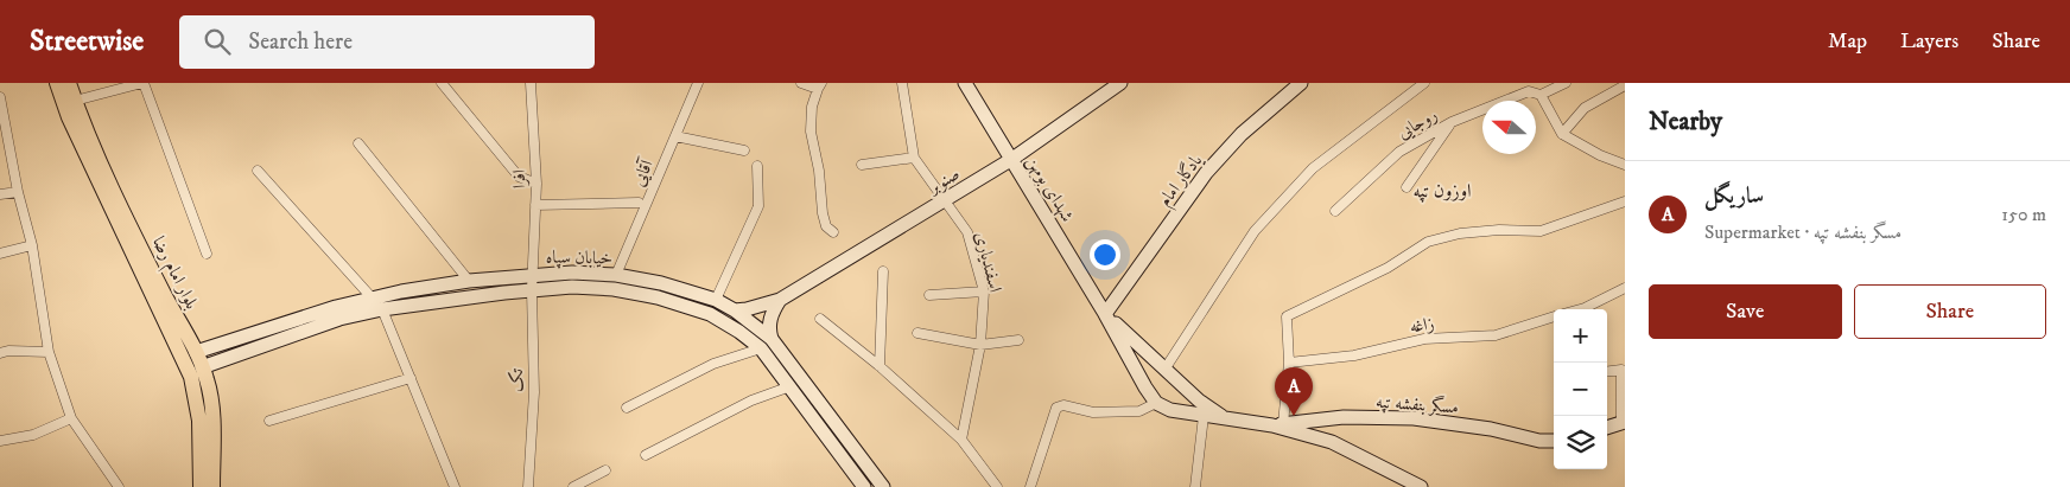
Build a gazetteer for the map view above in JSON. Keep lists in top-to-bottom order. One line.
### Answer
{"streets":{"main road":["بلوار امام رضا"],"street":["روجایی","آقایی","افرا","صنوبر","یادگار امام","شهدای بومهن","خیابان سپاه","اسفندیاری","زاغه","تک","مسگر بنفشه تپه"]},"crossings":[["آقایی","خیابان سپاه"],["افرا","خیابان سپاه"],["افرا","تک"],["صنوبر","شهدای بومهن"],["صنوبر","خیابان سپاه"],["صنوبر","اسفندیاری"],["یادگار امام","شهدای بومهن"],["خیابان سپاه","بلوار امام رضا"],["خیابان سپاه","تک"]],"districts":["اوزون تپه"],"north":"left","page":{"header":"Streetwise","search":"Search here","nav":["Map","Layers","Share"],"heading":"Nearby","list":[{"mark":"A","name":"ساریگل","note":"Supermarket · مسگر بنفشه تپه","value":"150 m"}],"buttons":["Save","Share"],"map_buttons":["+","−"],"pins":"A"}}
